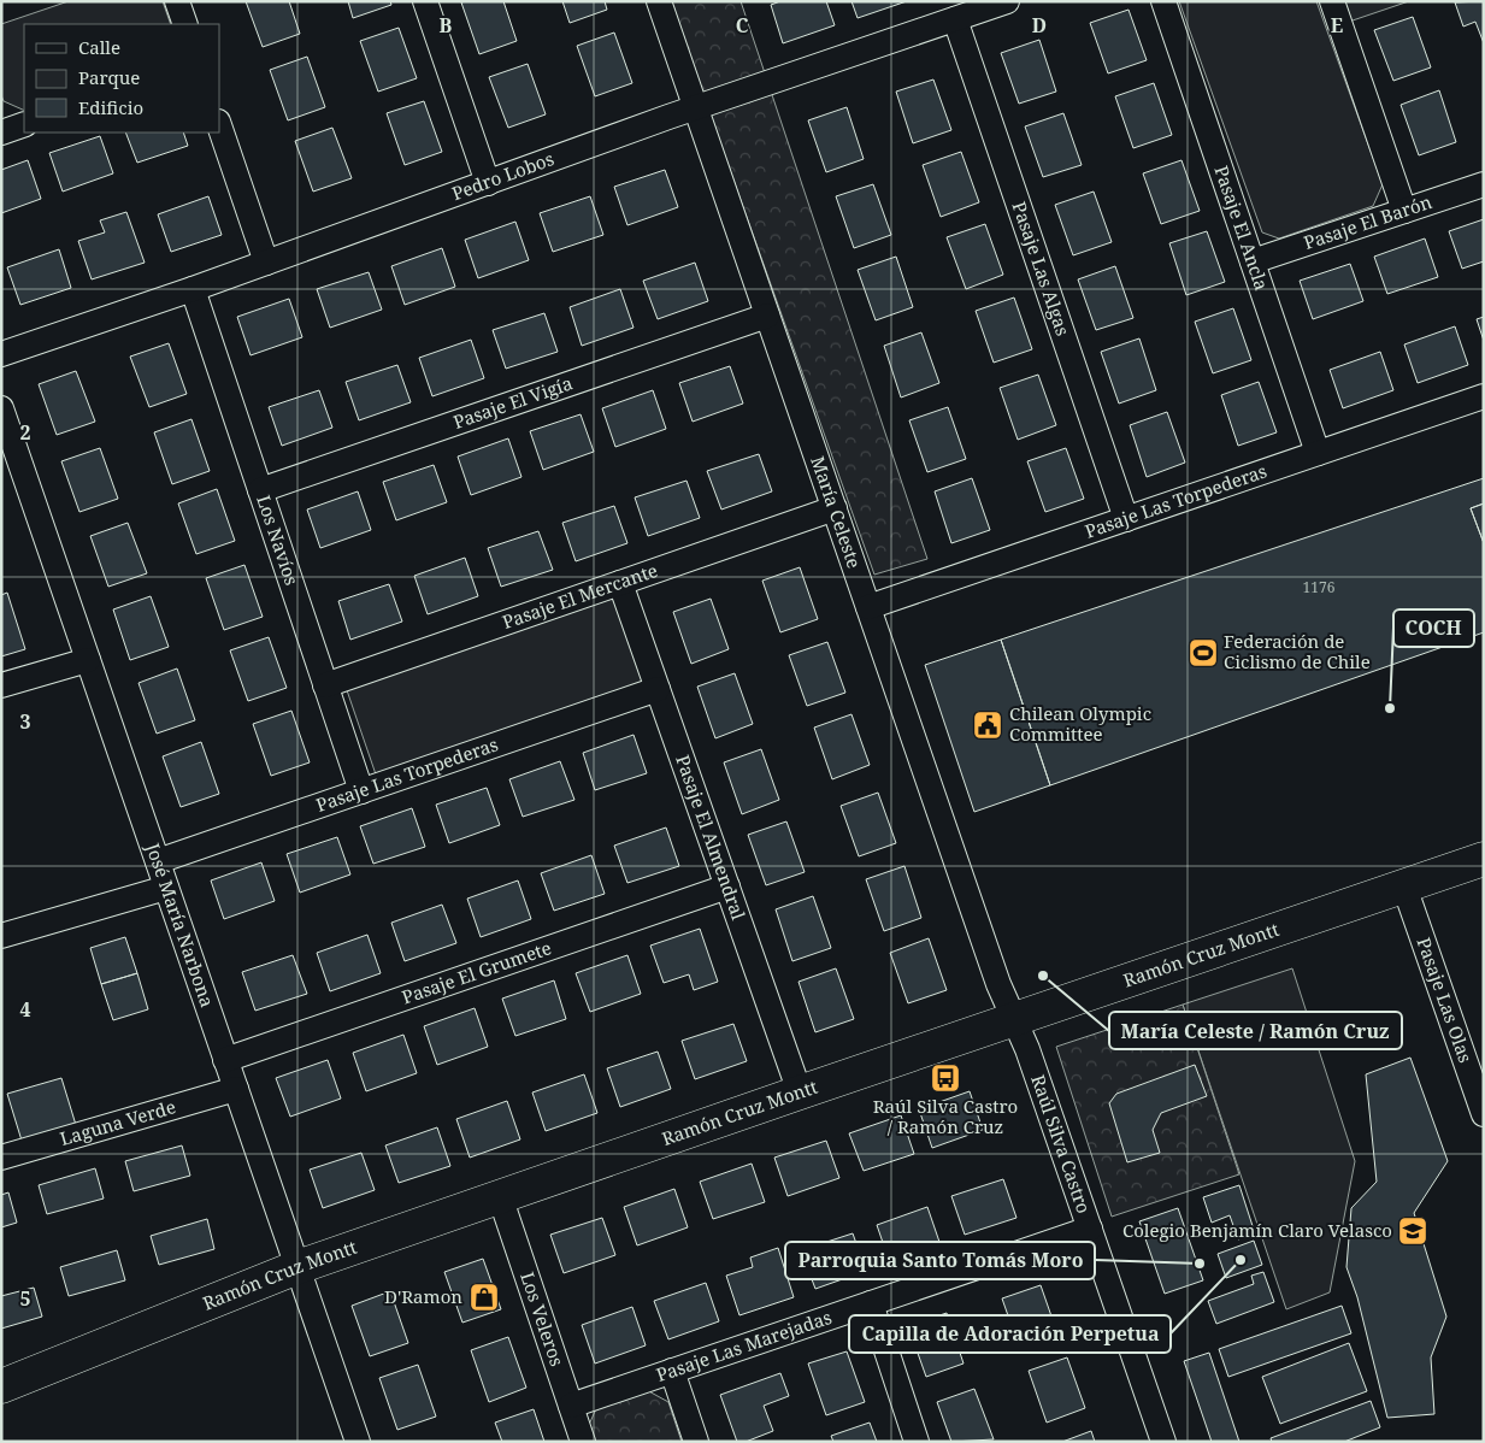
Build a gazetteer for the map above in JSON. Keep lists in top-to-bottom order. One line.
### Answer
{"streets":{"street":["Pedro Lobos","Pasaje El Barón","Pasaje El Ancla","Pasaje Las Algas","Pasaje El Vigía","Pasaje Las Torpederas","María Celeste","Los Navíos","Pasaje El Mercante","Pasaje El Almendral","José María Narbona","Ramón Cruz Montt","Pasaje El Grumete","Pasaje Las Olas","Laguna Verde","Raúl Silva Castro","Los Veleros","Pasaje Las Marejadas"]},"crossings":[["Pedro Lobos","Pasaje Las Algas"],["Pedro Lobos","María Celeste"],["Pedro Lobos","Los Navíos"],["Pasaje El Barón","Pasaje El Ancla"],["Pasaje El Ancla","Pasaje Las Torpederas"],["Pasaje Las Algas","Pasaje Las Torpederas"],["Pasaje El Vigía","María Celeste"],["Pasaje El Vigía","Los Navíos"],["Pasaje Las Torpederas","María Celeste"],["Pasaje Las Torpederas","Los Navíos"],["Pasaje Las Torpederas","Pasaje El Almendral"],["Pasaje Las Torpederas","José María Narbona"],["María Celeste","Pasaje El Mercante"],["María Celeste","Ramón Cruz Montt"],["María Celeste","Raúl Silva Castro"],["Los Navíos","Pasaje El Mercante"],["Pasaje El Mercante","Pasaje El Almendral"],["Pasaje El Almendral","Ramón Cruz Montt"],["Pasaje El Almendral","Pasaje El Grumete"],["José María Narbona","Ramón Cruz Montt"],["José María Narbona","Pasaje El Grumete"],["José María Narbona","Laguna Verde"],["Ramón Cruz Montt","Pasaje Las Olas"],["Ramón Cruz Montt","Raúl Silva Castro"],["Ramón Cruz Montt","Los Veleros"],["Raúl Silva Castro","Pasaje Las Marejadas"],["Los Veleros","Pasaje Las Marejadas"]],"places":{"sports":["Federación de Ciclismo de Chile"],"other":["COCH","María Celeste / Ramón Cruz","Capilla de Adoración Perpetua","Parroquia Santo Tomás Moro"],"public building":["Chilean Olympic Committee"],"bus stop":["Raúl Silva Castro / Ramón Cruz"],"school or university":["Colegio Benjamín Claro Velasco"],"shop":["D'Ramon"]},"house_numbers":["1176"],"legend":["Calle","Parque","Edificio"],"grid":{"columns":["B","C","D","E"],"rows":["2","3","4","5"]}}
